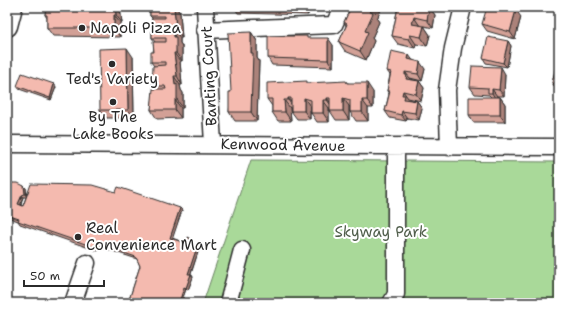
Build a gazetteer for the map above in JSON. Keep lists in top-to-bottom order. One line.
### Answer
{"streets":{"street":["Banting Court","Kenwood Avenue"]},"crossings":[["Banting Court","Kenwood Avenue"]],"parks":["Skyway Park"],"places":["Napoli Pizza","Ted's Variety","By The Lake Books","Real Convenience Mart"],"scale_bar":"50 m"}
